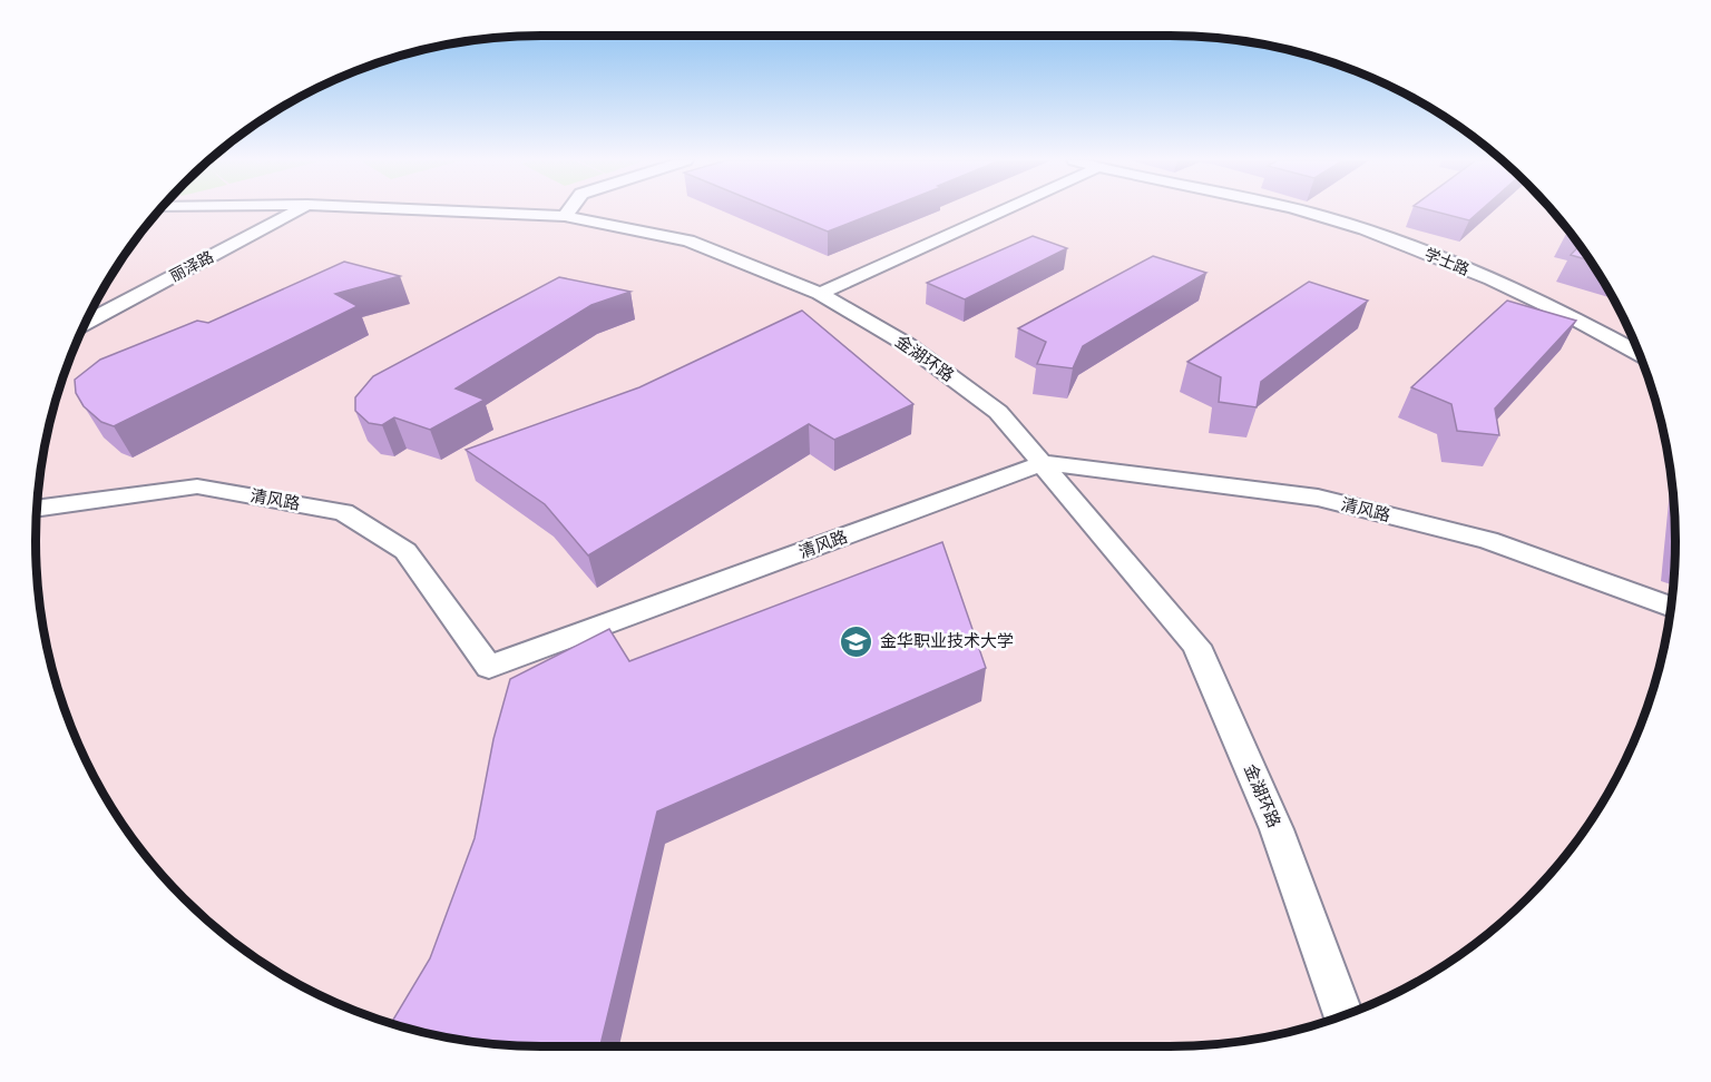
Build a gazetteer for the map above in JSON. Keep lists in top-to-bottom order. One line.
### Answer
{"streets":{"street":["学士路","丽泽路","金湖环路","清风路"]},"crossings":[["金湖环路","清风路"]],"places":{"school or university":["金华职业技术大学"]}}
